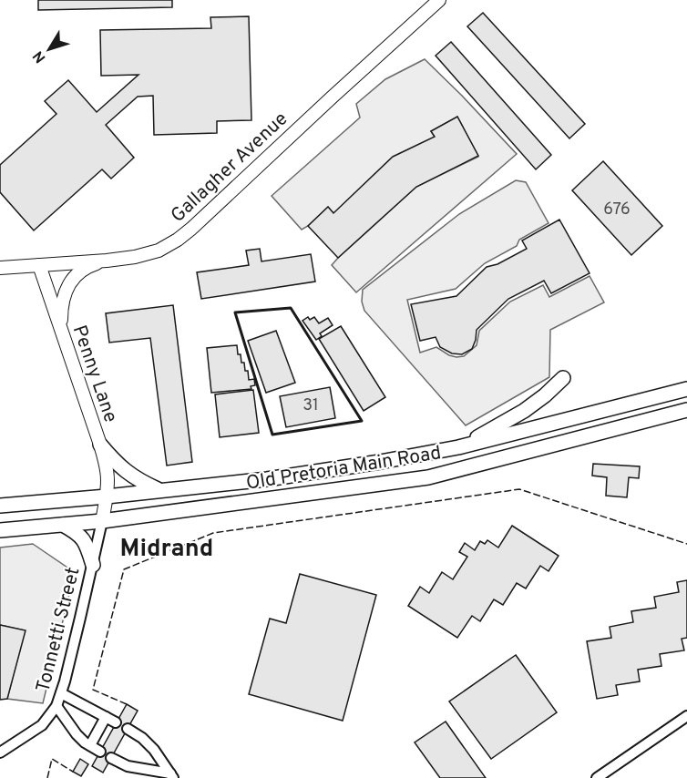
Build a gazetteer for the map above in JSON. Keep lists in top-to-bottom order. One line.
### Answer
{"streets":{"main road":["Old Pretoria Main Road"],"street":["Gallagher Avenue","Penny Lane","Tonnetti Street"]},"crossings":[["Gallagher Avenue","Penny Lane"],["Penny Lane","Old Pretoria Main Road"],["Penny Lane","Tonnetti Street"],["Old Pretoria Main Road","Tonnetti Street"]],"districts":["Midrand"],"house_numbers":["676","31"],"north":"bottom left"}
